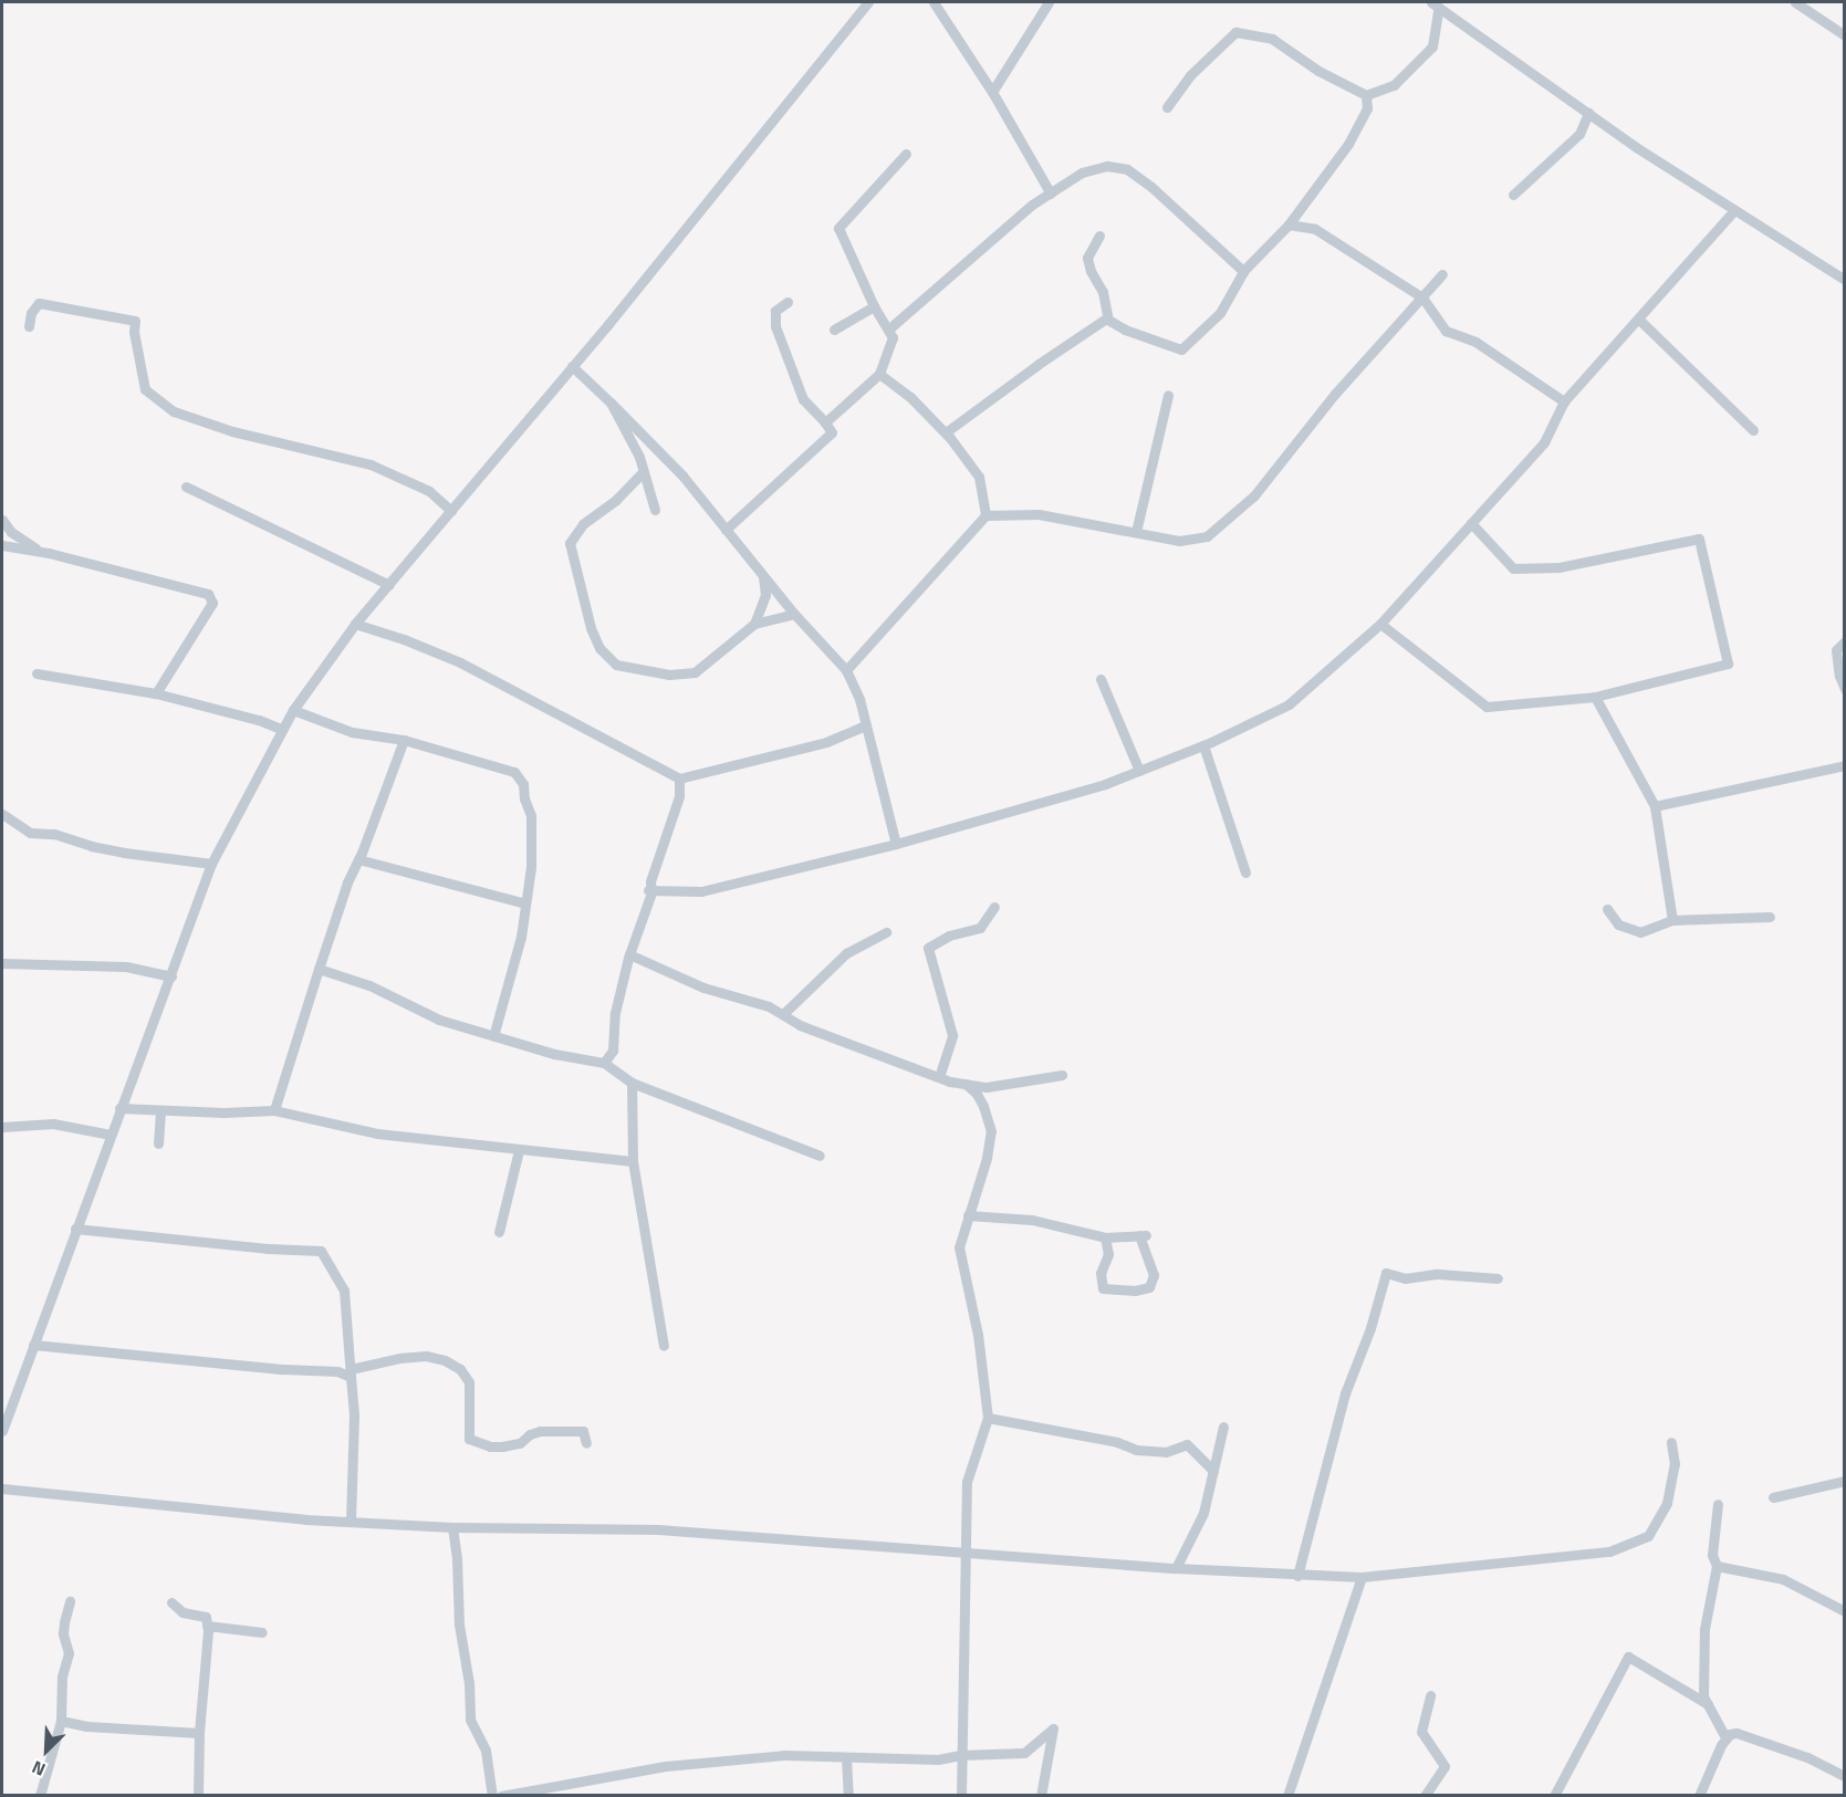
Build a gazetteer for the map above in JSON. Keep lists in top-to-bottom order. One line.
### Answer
{"north":"bottom left"}
